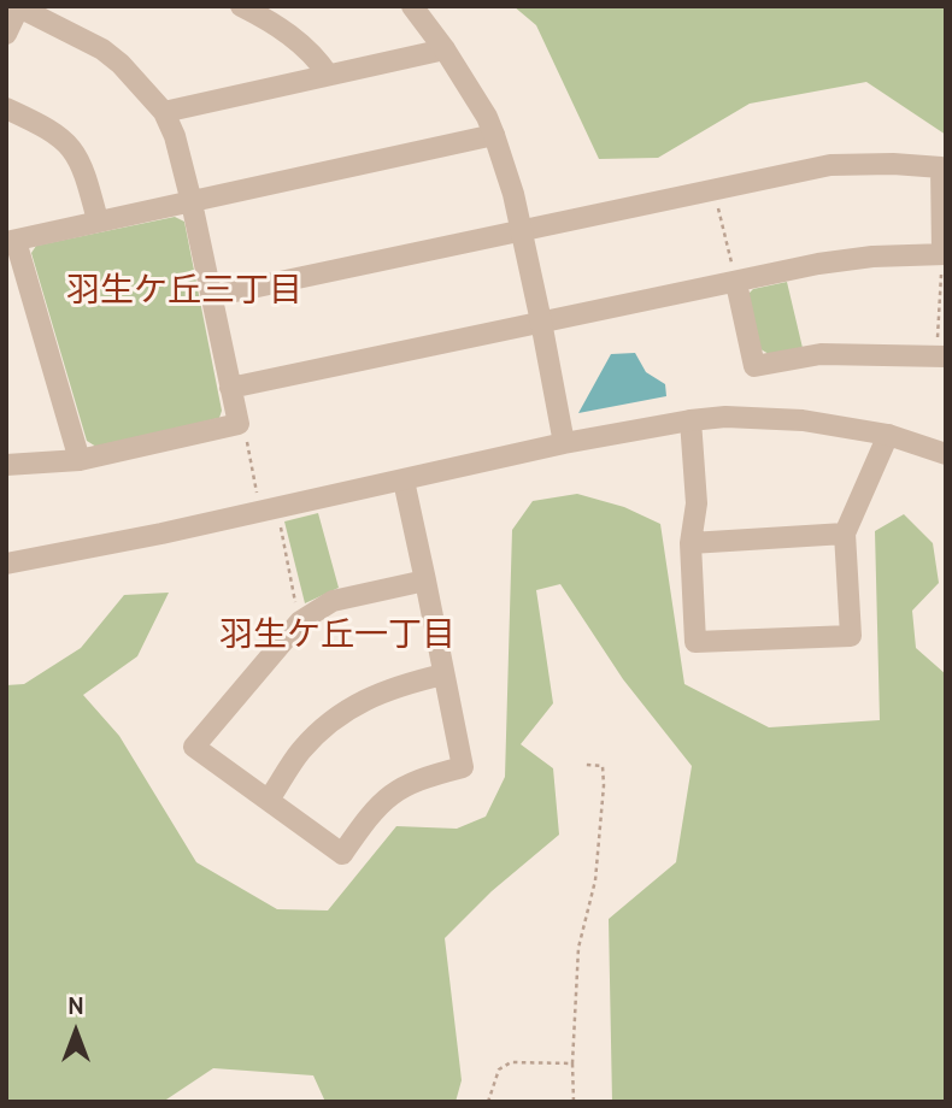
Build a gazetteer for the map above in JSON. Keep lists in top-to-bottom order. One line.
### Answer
{"districts":["羽生ケ丘三丁目","羽生ケ丘一丁目"],"north":"top"}
